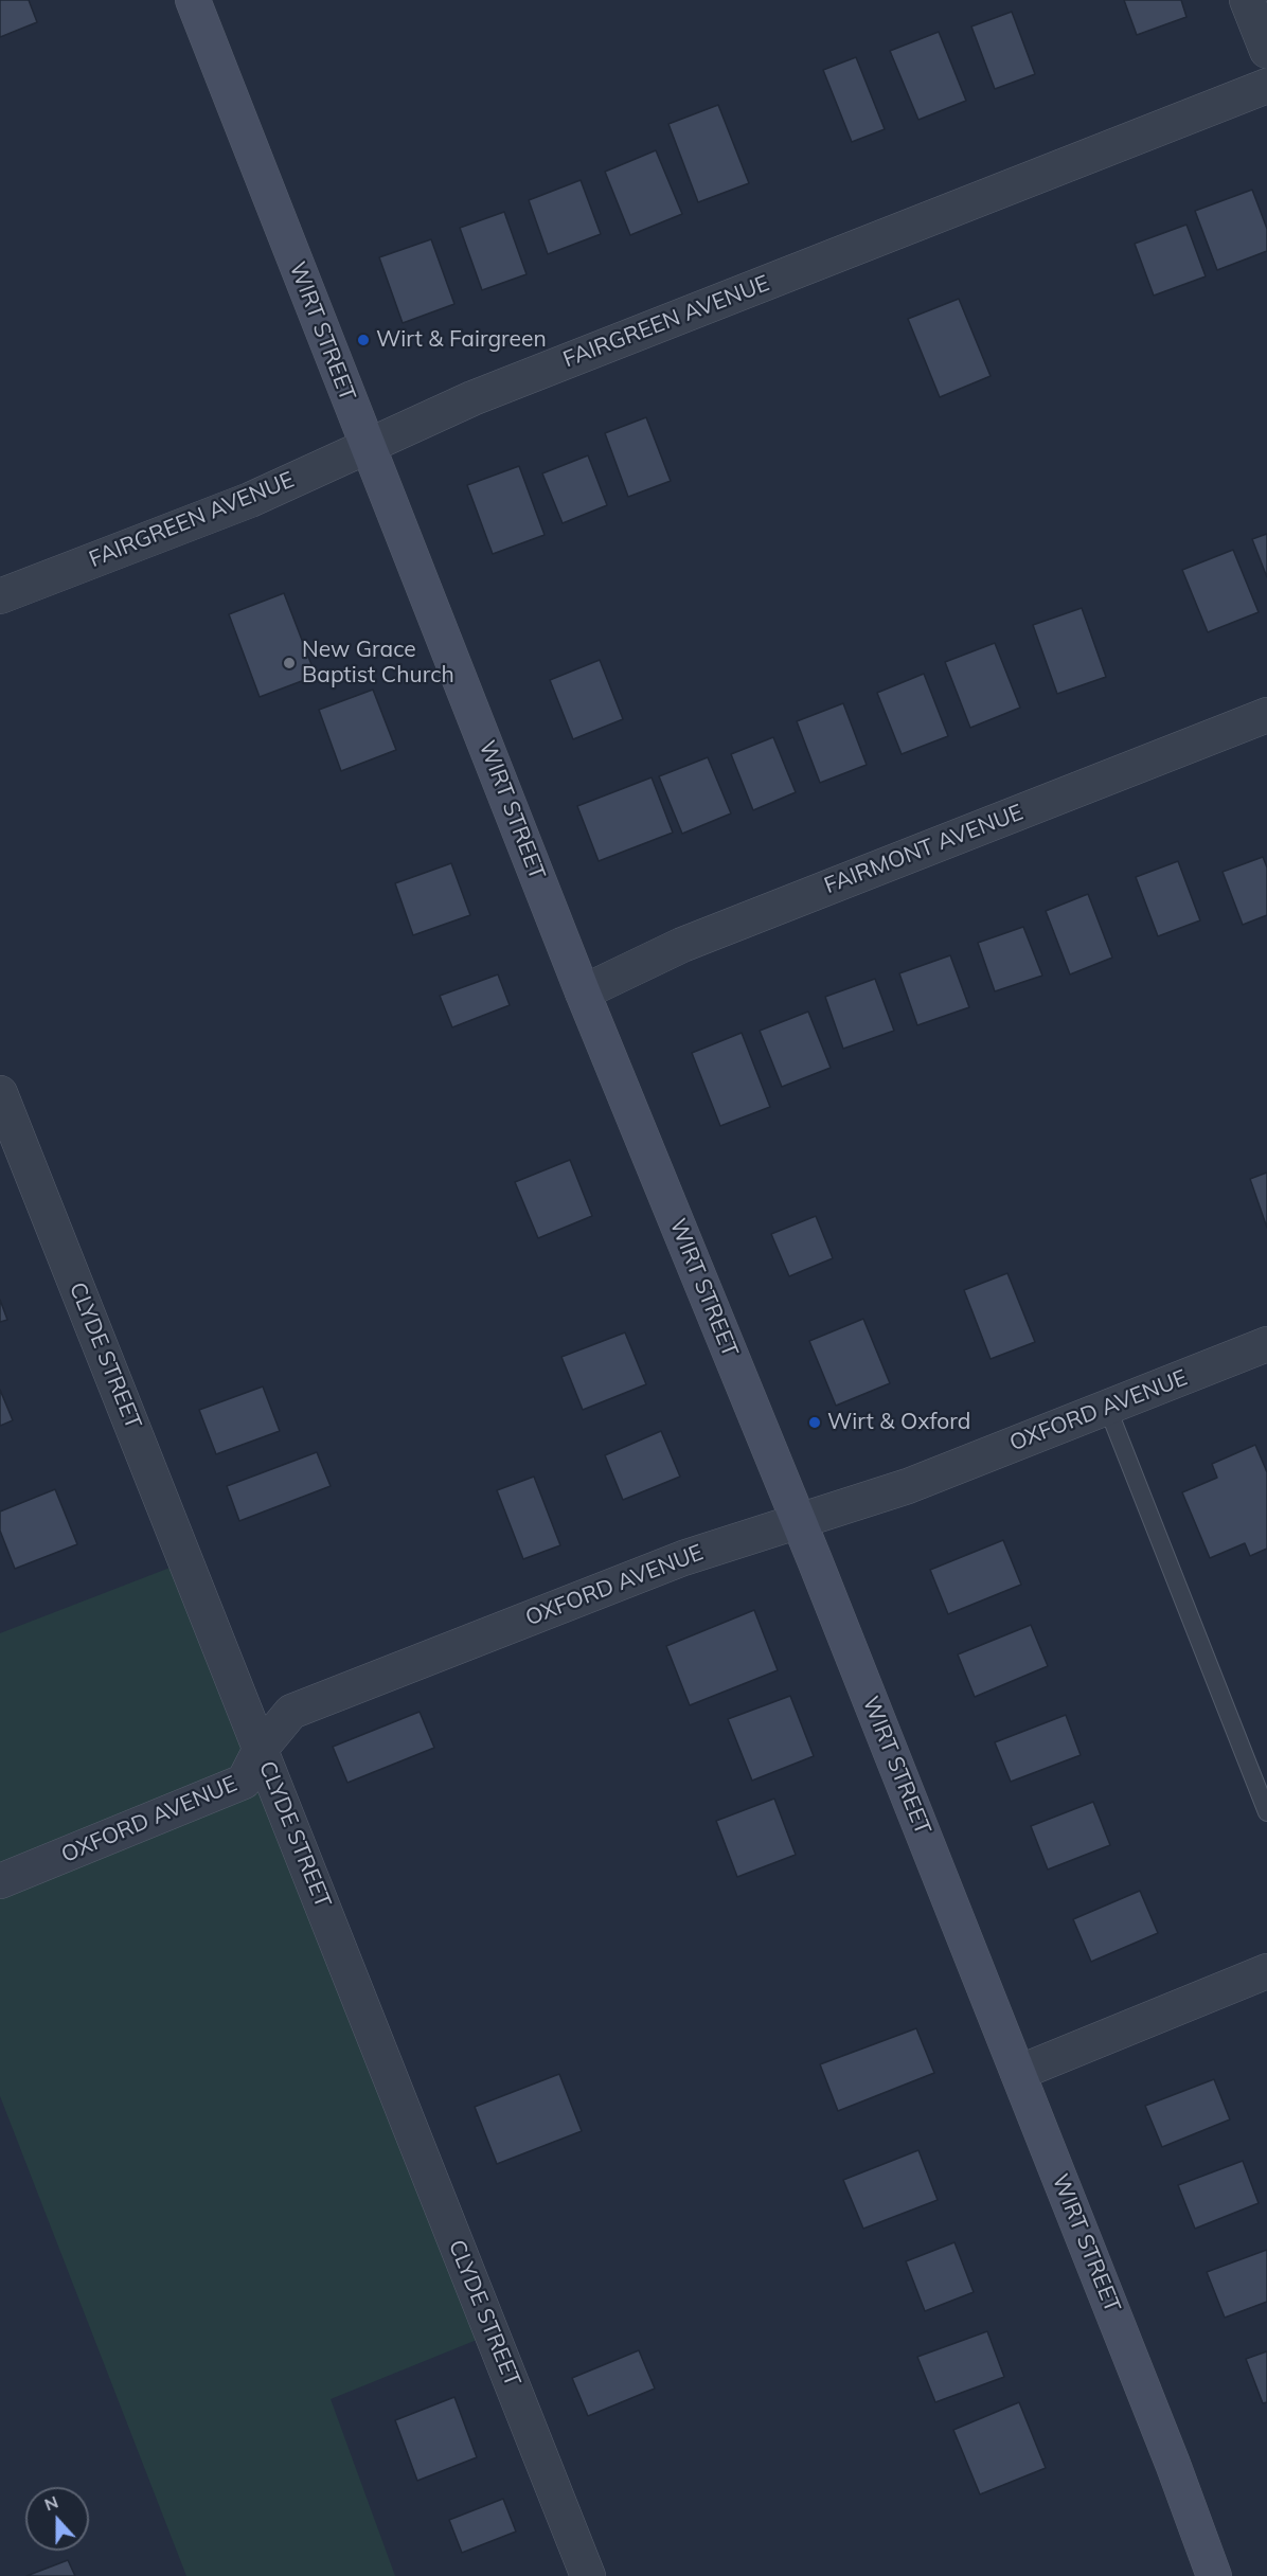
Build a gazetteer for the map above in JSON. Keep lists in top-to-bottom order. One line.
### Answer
{"streets":{"main road":["WIRT STREET"],"street":["FAIRGREEN AVENUE","FAIRMONT AVENUE","CLYDE STREET","OXFORD AVENUE"]},"crossings":[["FAIRGREEN AVENUE","WIRT STREET"],["WIRT STREET","FAIRMONT AVENUE"],["WIRT STREET","OXFORD AVENUE"],["CLYDE STREET","OXFORD AVENUE"]],"places":["Wirt & Fairgreen","New Grace Baptist Church","Wirt & Oxford"],"north":"top"}
